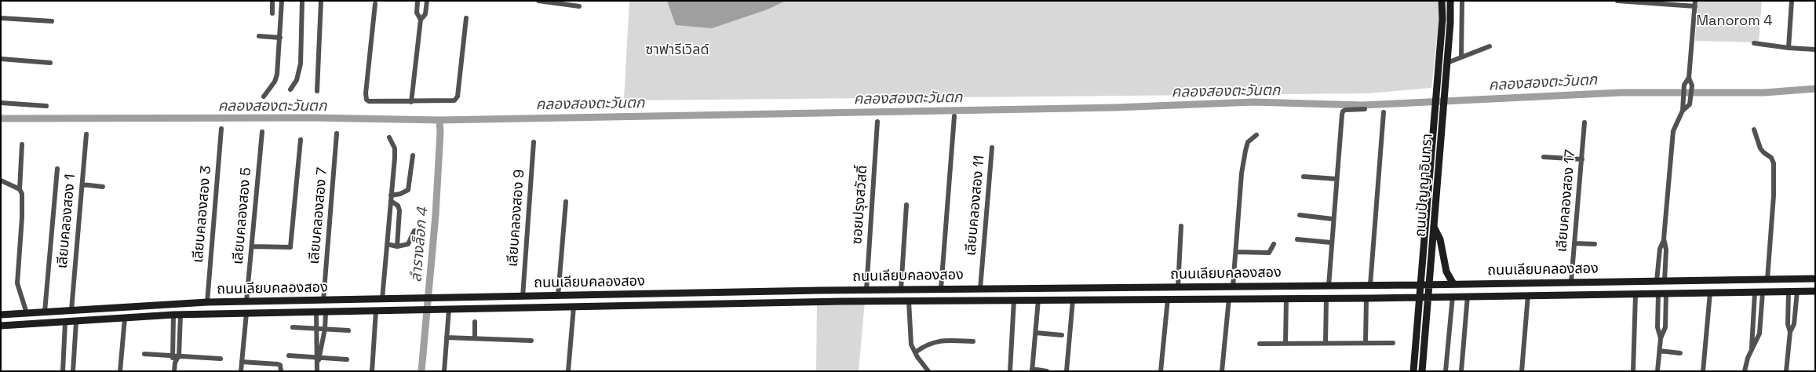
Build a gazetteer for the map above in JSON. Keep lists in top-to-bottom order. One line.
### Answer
{"streets":{"main road":["ถนนปัญญาอินทรา","ถนนเลียบคลองสอง"],"street":["เลียบคลองสอง 17","ซอยปรุงสวัสดิ์","เลียบคลองสอง 11","เลียบคลองสอง 3","เลียบคลองสอง 5","เลียบคลองสอง 7","เลียบคลองสอง 9","เลียบคลองสอง 1"]},"crossings":[["ถนนปัญญาอินทรา","ถนนเลียบคลองสอง"],["เลียบคลองสอง 17","ถนนเลียบคลองสอง"],["ซอยปรุงสวัสดิ์","ถนนเลียบคลองสอง"],["เลียบคลองสอง 11","ถนนเลียบคลองสอง"],["เลียบคลองสอง 3","ถนนเลียบคลองสอง"],["เลียบคลองสอง 5","ถนนเลียบคลองสอง"],["เลียบคลองสอง 7","ถนนเลียบคลองสอง"],["เลียบคลองสอง 9","ถนนเลียบคลองสอง"],["เลียบคลองสอง 1","ถนนเลียบคลองสอง"]],"water":["คลองสองตะวันตก","ลำรางล็อก 4"],"parks":["Manorom 4","ซาฟารีเวิลด์"]}
